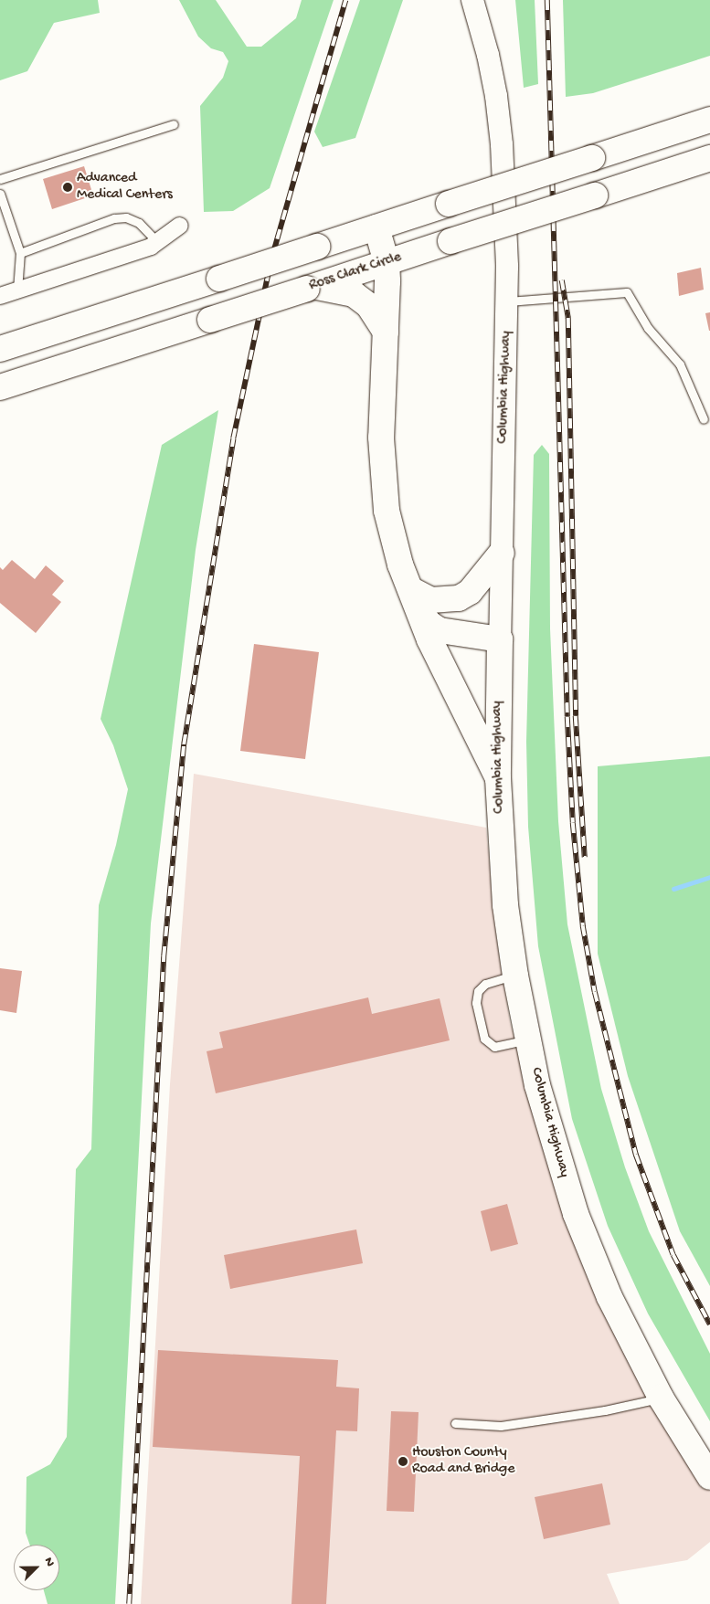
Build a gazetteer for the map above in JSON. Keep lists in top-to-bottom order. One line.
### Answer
{"streets":{"main road":["Ross Clark Circle","Columbia Highway"]},"places":["Advanced Medical Centers","Houston County Road and Bridge"],"north":"top right"}
